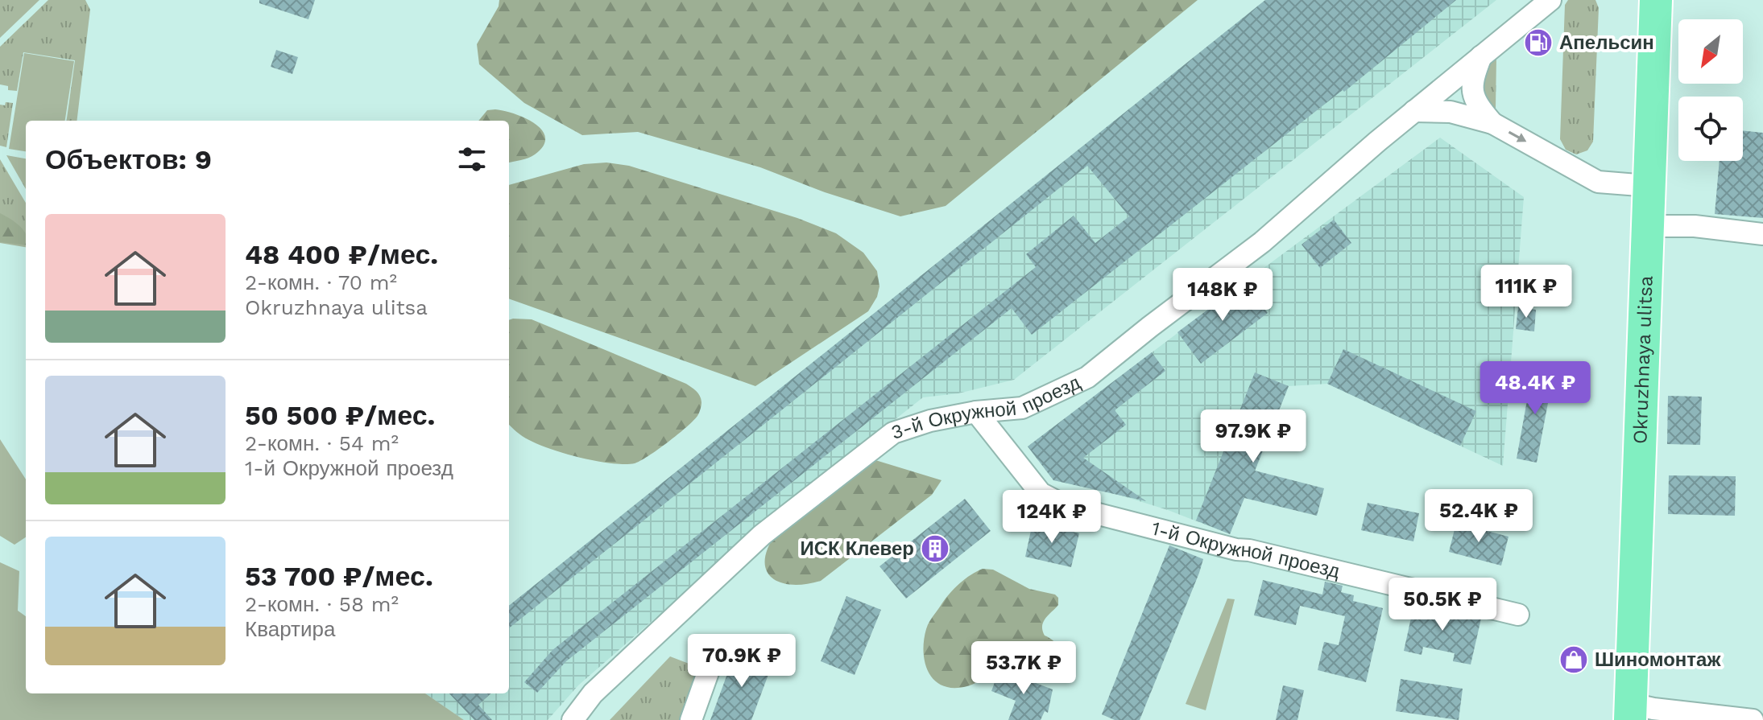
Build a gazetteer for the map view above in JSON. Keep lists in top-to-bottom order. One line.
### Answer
{"streets":{"main road":["Okruzhnaya ulitsa"],"street":["3-й Окружной проезд","1-й Окружной проезд"]},"crossings":[["3-й Окружной проезд","1-й Окружной проезд"]],"places":{"fuel station":["Апельсин"],"building":["ИСК Клевер"],"shop":["Шиномонтаж"]},"north":"bottom left","page":{"heading":"Объектов: 9","list":[{"name":"48 400 ₽/мес.","note":"2-комн. · 70 m² · Okruzhnaya ulitsa"},{"name":"50 500 ₽/мес.","note":"2-комн. · 54 m² · 1-й Окружной проезд"},{"name":"53 700 ₽/мес.","note":"2-комн. · 58 m² · Квартира"}],"price":["111K ₽","148K ₽","48.4K ₽","97.9K ₽","52.4K ₽","124K ₽","50.5K ₽","70.9K ₽","53.7K ₽"]}}
